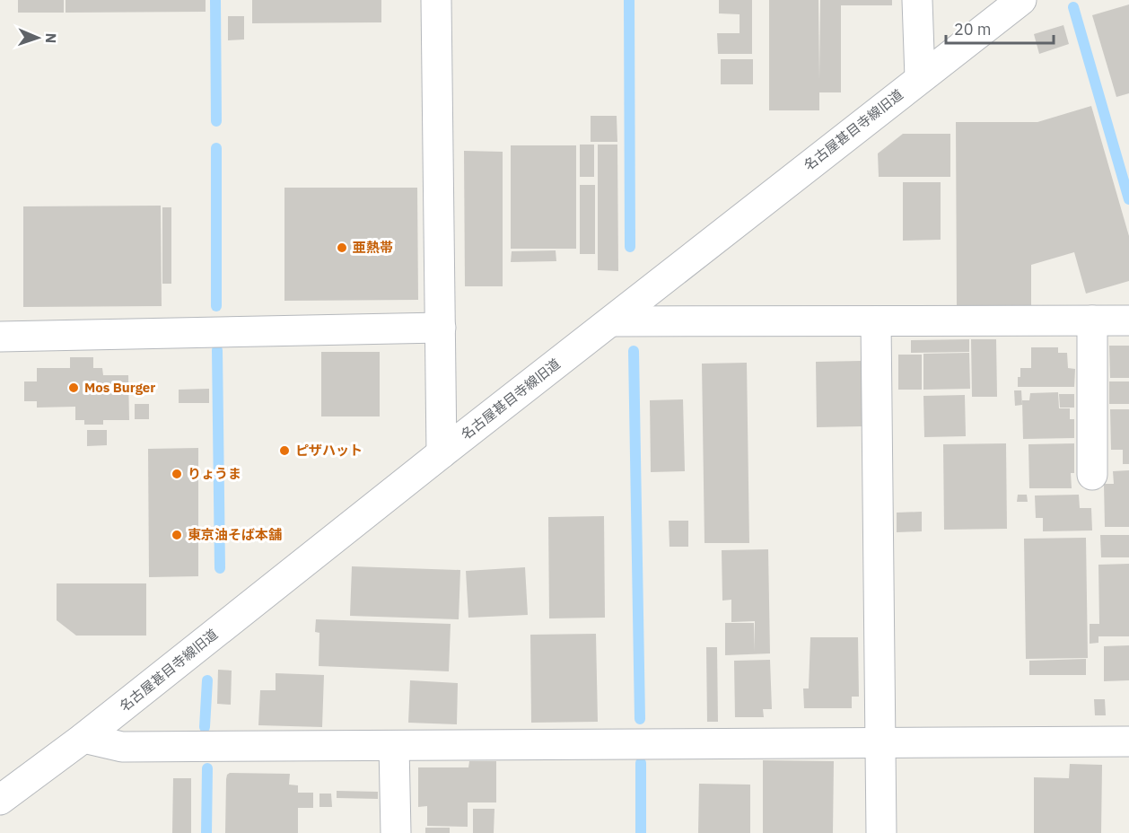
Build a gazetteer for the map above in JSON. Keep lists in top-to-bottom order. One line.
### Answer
{"streets":{"street":["名古屋甚目寺線旧道"]},"places":["亜熱帯","Mos Burger","ピザハット","りょうま","東京油そば本舗"],"scale_bar":"20 m","north":"right"}
